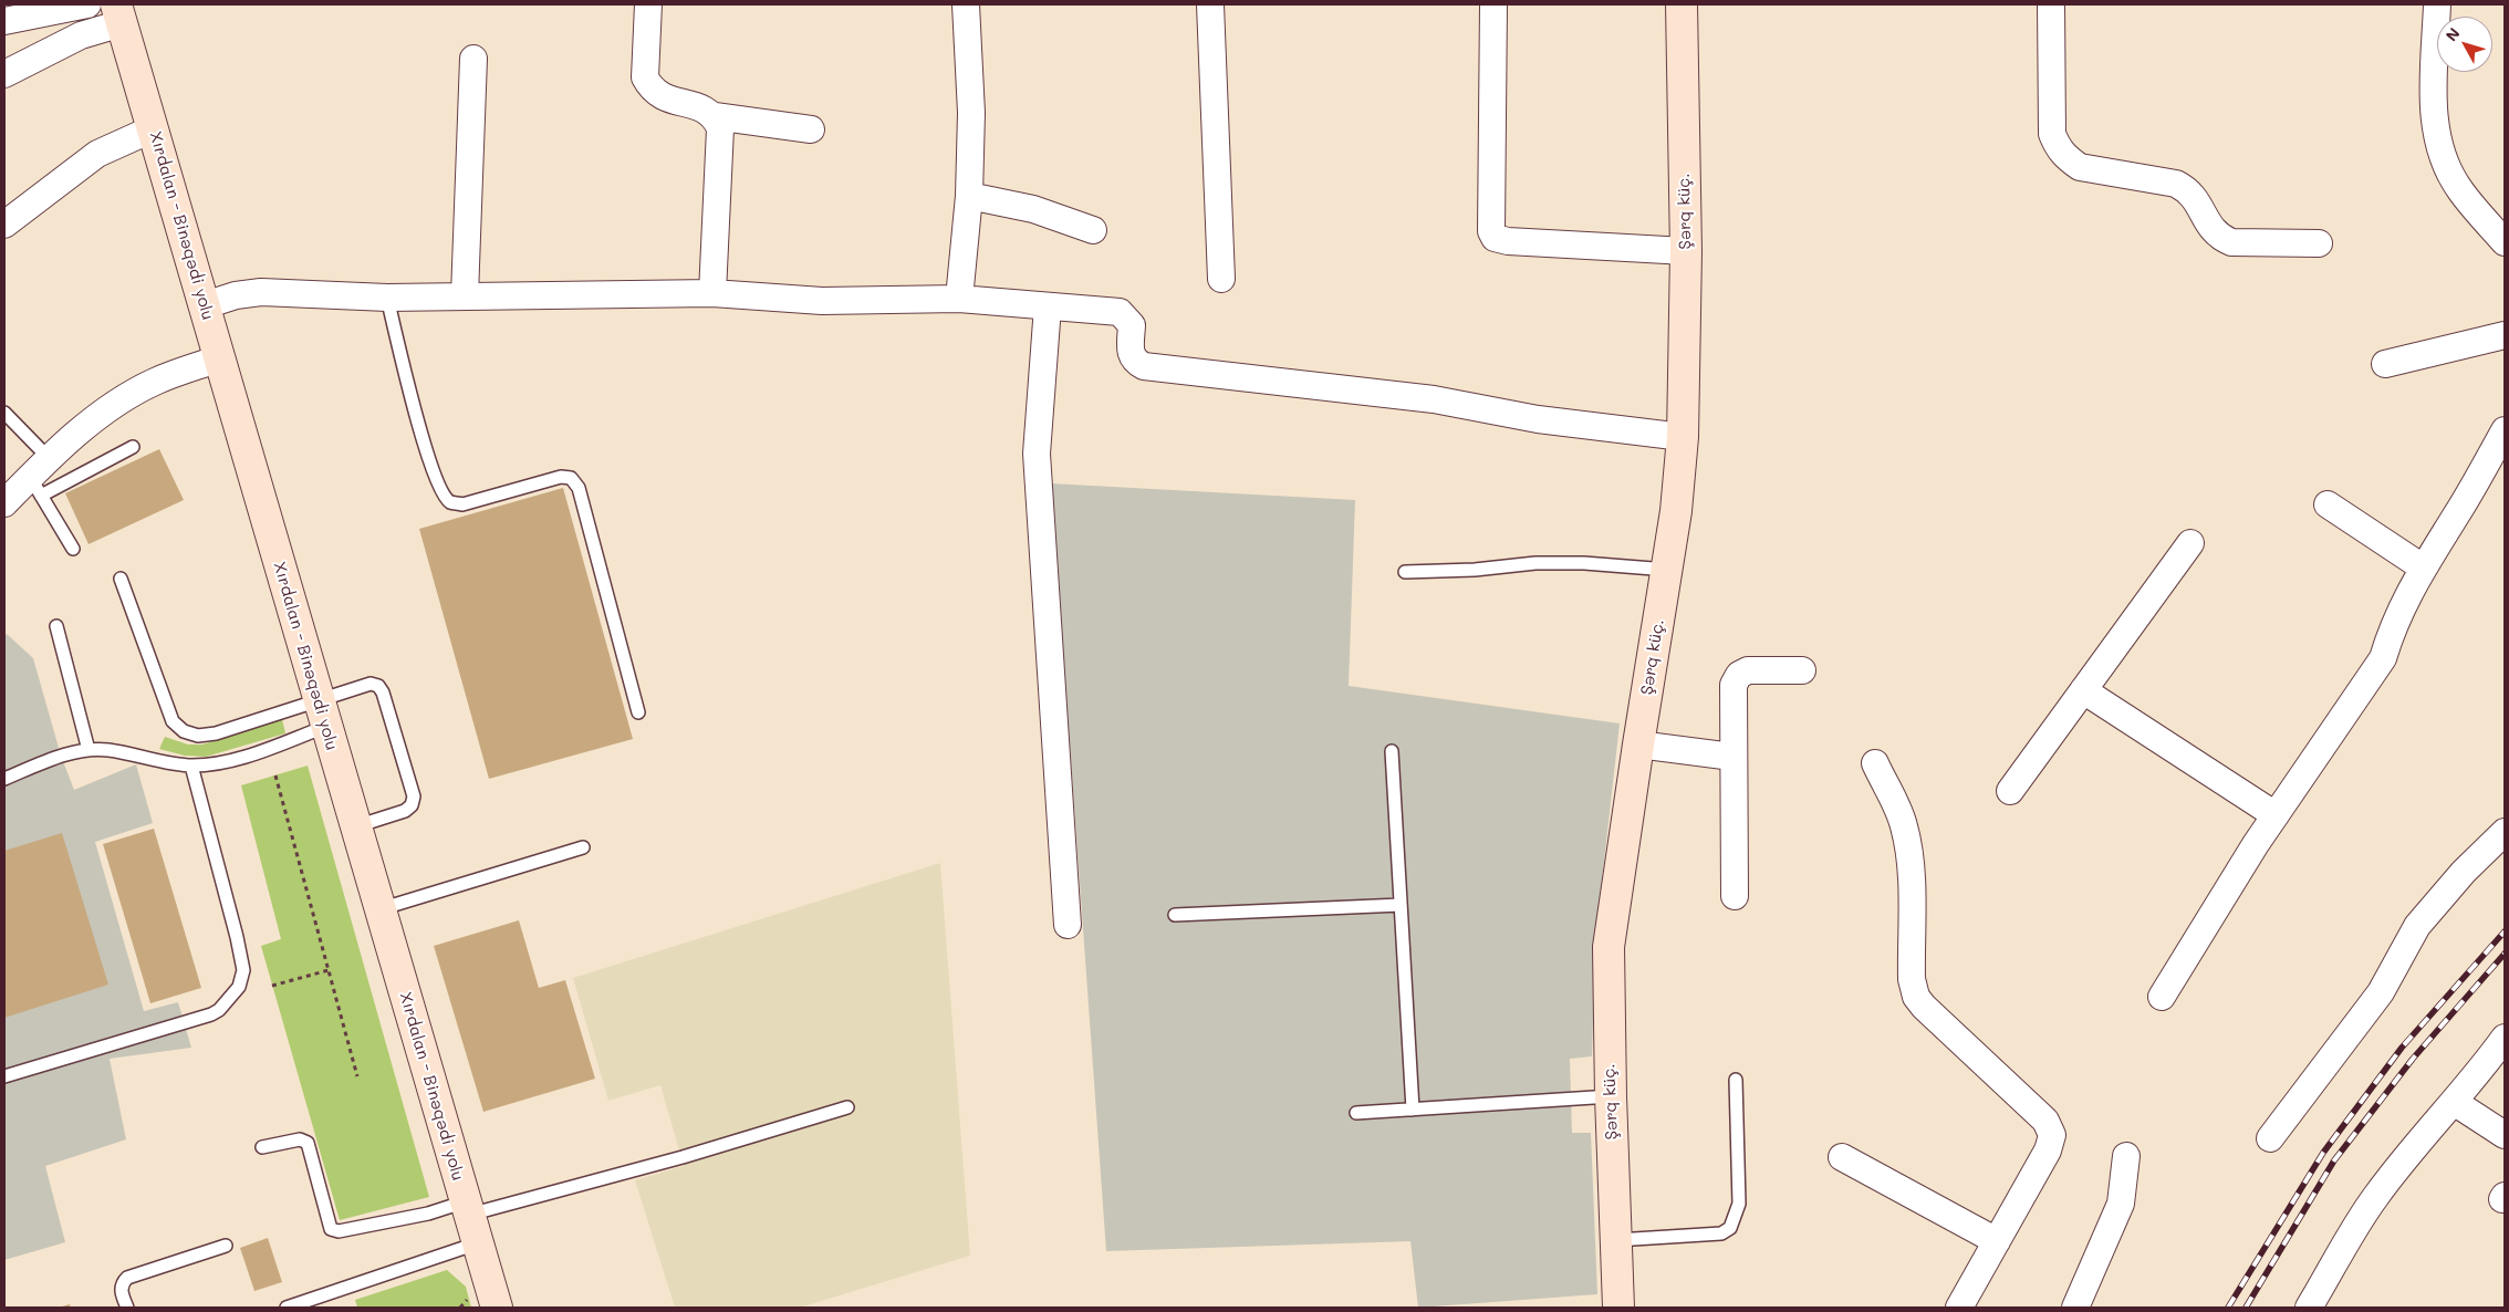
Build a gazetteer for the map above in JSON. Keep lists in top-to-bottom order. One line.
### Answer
{"streets":{"street":["Şərq küç.","Xırdalan - Binəqədi yolu"]},"north":"top left"}
